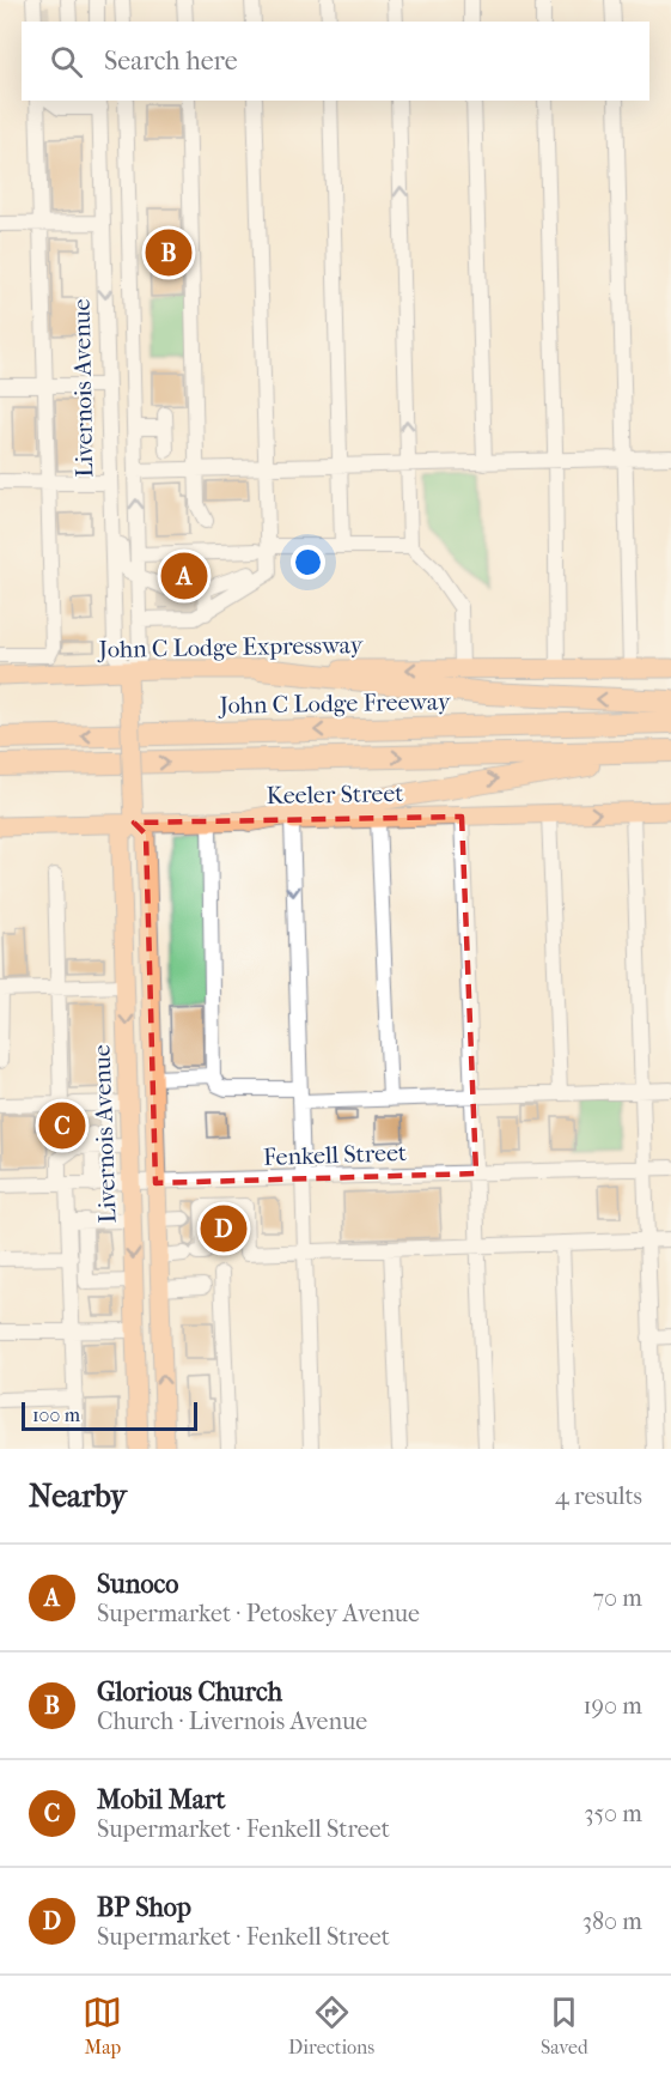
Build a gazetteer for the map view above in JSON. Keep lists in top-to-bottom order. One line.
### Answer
{"streets":{"highway":["John C Lodge Freeway"],"main road":["Livernois Avenue","John C Lodge Expressway","Keeler Street"],"street":["Fenkell Street"]},"crossings":[["Livernois Avenue","John C Lodge Expressway"],["Livernois Avenue","Keeler Street"],["Livernois Avenue","Fenkell Street"]],"scale_bar":"100 m","page":{"search":"Search here","pins":["B","A","C","D"],"scale":"100 m","heading":["Nearby","4 results"],"list":[{"mark":"A","name":"Sunoco","note":"Supermarket · Petoskey Avenue","value":"70 m"},{"mark":"B","name":"Glorious Church","note":"Church · Livernois Avenue","value":"190 m"},{"mark":"C","name":"Mobil Mart","note":"Supermarket · Fenkell Street","value":"350 m"},{"mark":"D","name":"BP Shop","note":"Supermarket · Fenkell Street","value":"380 m"}],"nav":["Map","Directions","Saved"]}}
